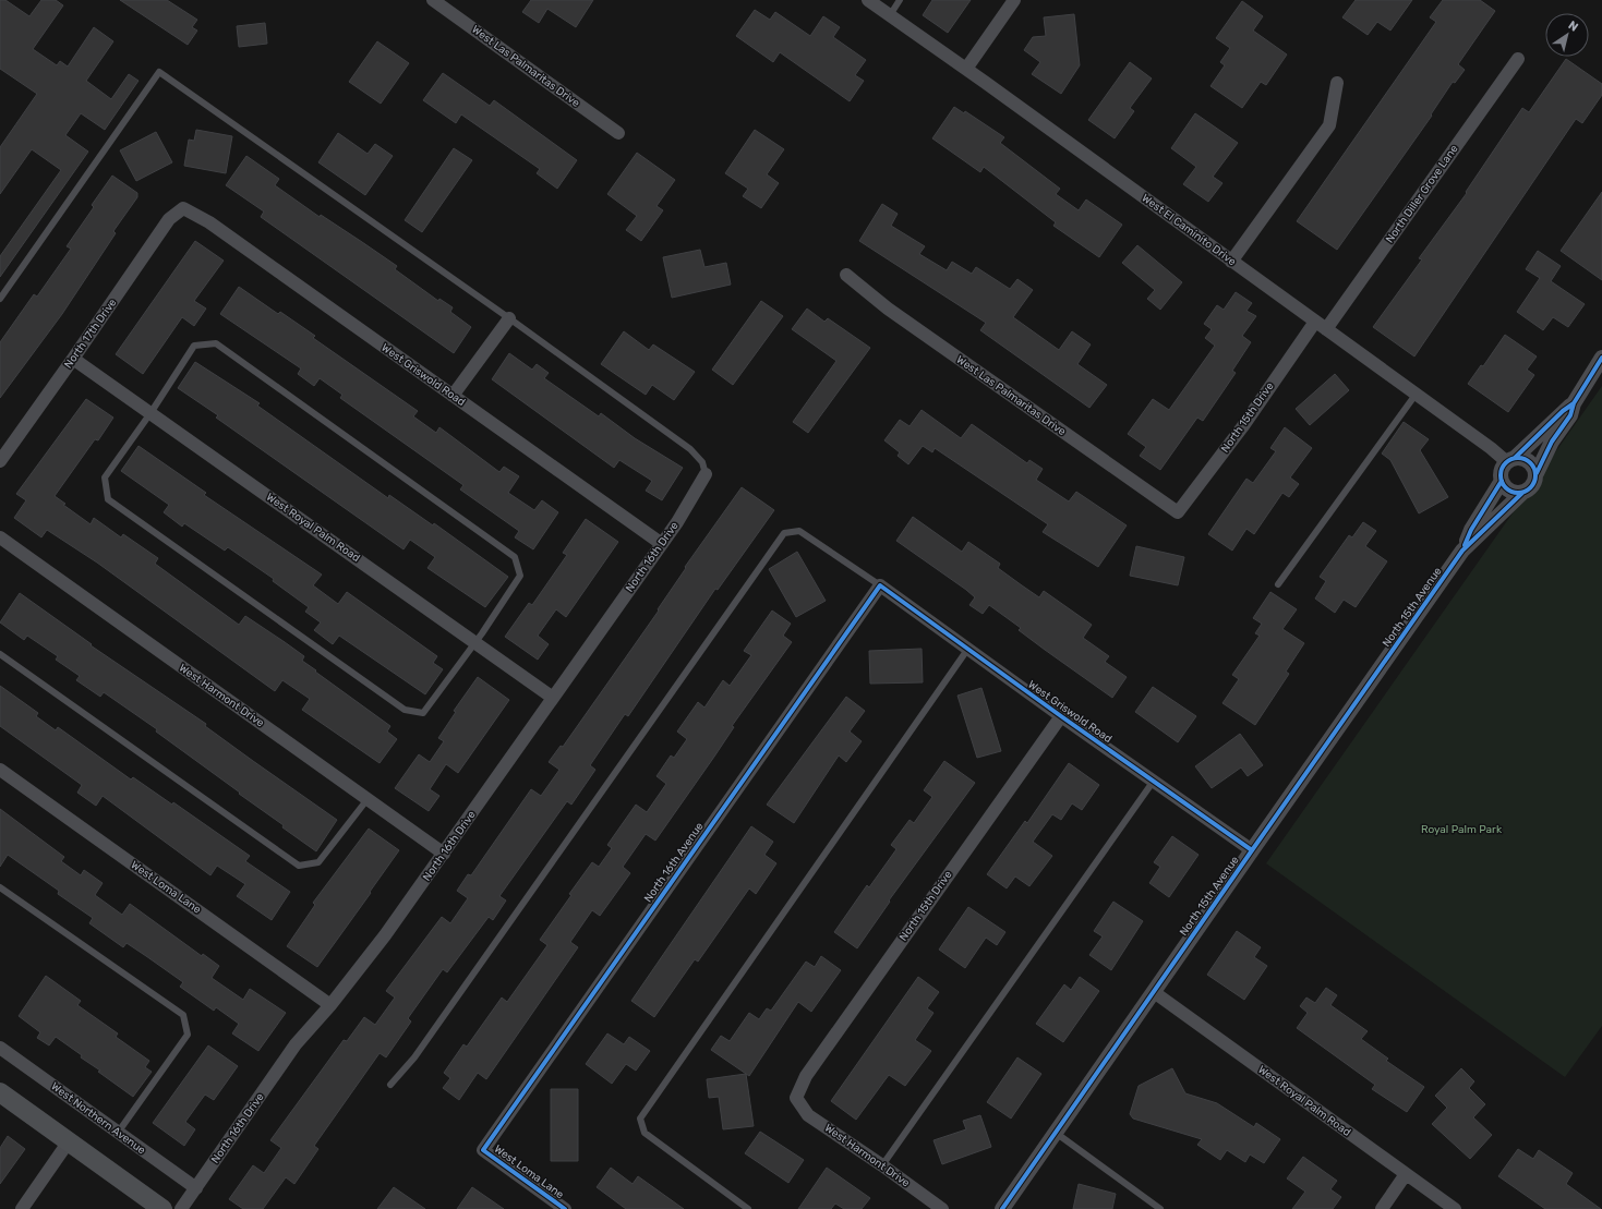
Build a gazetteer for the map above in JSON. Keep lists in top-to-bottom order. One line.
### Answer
{"streets":{"street":["West Las Palmaritas Drive","North Diller Grove Lane","West El Caminito Drive","North 17th Drive","West Griswold Road","North 15th Drive","West Royal Palm Road","North 16th Drive","North 15th Avenue","West Harmont Drive","North 16th Avenue","West Loma Lane","West Northern Avenue"]},"crossings":[["West Las Palmaritas Drive","North 15th Drive"],["North Diller Grove Lane","West El Caminito Drive"],["West El Caminito Drive","North 15th Drive"],["West El Caminito Drive","North 15th Avenue"],["North 17th Drive","West Griswold Road"],["North 17th Drive","West Royal Palm Road"],["West Griswold Road","North 15th Drive"],["West Griswold Road","North 16th Drive"],["West Griswold Road","North 15th Avenue"],["West Griswold Road","North 16th Avenue"],["North 15th Drive","West Harmont Drive"],["West Royal Palm Road","North 16th Drive"],["West Royal Palm Road","North 15th Avenue"],["North 16th Drive","West Harmont Drive"],["North 16th Drive","West Loma Lane"],["North 16th Drive","West Northern Avenue"],["North 16th Avenue","West Loma Lane"]],"parks":["Royal Palm Park"],"north":"top right"}
